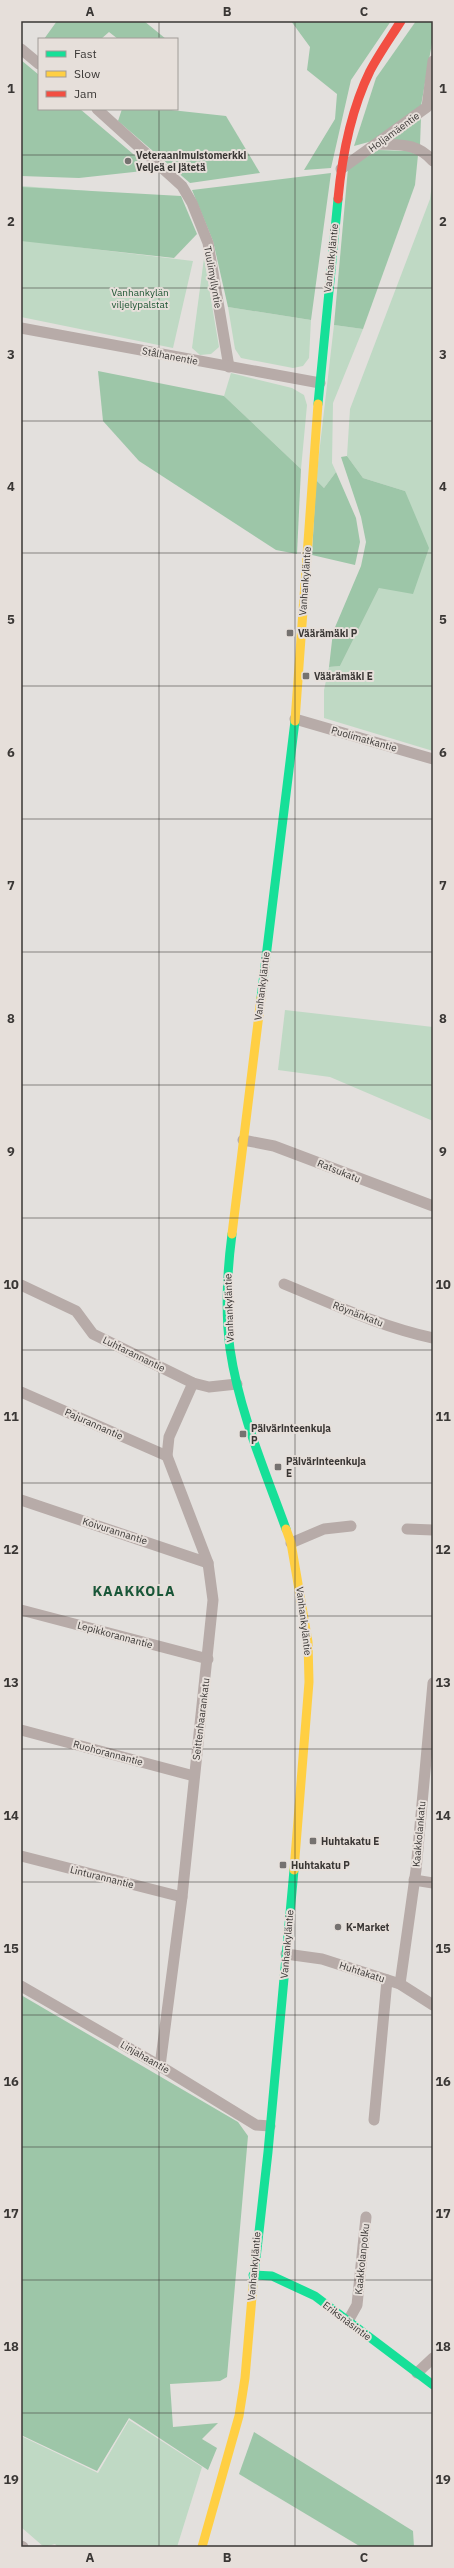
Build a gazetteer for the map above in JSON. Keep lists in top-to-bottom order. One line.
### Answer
{"streets":{"street":["Holjamäentie","Vanhankyläntie","Tuulimyllyntie","Stålhanentie","Puolimatkantie","Ratsukatu","Röynänkatu","Luhtarannantie","Pajurannantie","Koivurannantie","Lepikkorannantie","Seittenhaarankatu","Ruohorannantie","Kaakkolankatu","Linturannantie","Huhtakatu","Linjahaantie","Kaakkolanpolku","Eriksnäsintie"]},"crossings":[["Holjamäentie","Vanhankyläntie"],["Vanhankyläntie","Stålhanentie"],["Vanhankyläntie","Puolimatkantie"],["Vanhankyläntie","Ratsukatu"],["Vanhankyläntie","Luhtarannantie"],["Vanhankyläntie","Huhtakatu"],["Vanhankyläntie","Linjahaantie"],["Vanhankyläntie","Eriksnäsintie"],["Tuulimyllyntie","Stålhanentie"],["Luhtarannantie","Seittenhaarankatu"],["Pajurannantie","Seittenhaarankatu"],["Koivurannantie","Seittenhaarankatu"],["Lepikkorannantie","Seittenhaarankatu"],["Seittenhaarankatu","Ruohorannantie"],["Seittenhaarankatu","Linturannantie"],["Seittenhaarankatu","Linjahaantie"],["Kaakkolankatu","Huhtakatu"],["Kaakkolanpolku","Eriksnäsintie"]],"districts":["KAAKKOLA"],"parks":["Vanhankylän viljelypalstat"],"places":{"other":["Veteraanimuistomerkki Veljeä ei jätetä","K-Market"],"transit":["Väärämäki P","Väärämäki E","Päivärinteenkuja P","Päivärinteenkuja E","Huhtakatu E","Huhtakatu P"]},"legend":["Fast","Slow","Jam"],"grid":{"columns":["A","B","C"],"rows":["1","2","3","4","5","6","7","8","9","10","11","12","13","14","15","16","17","18","19"]}}
